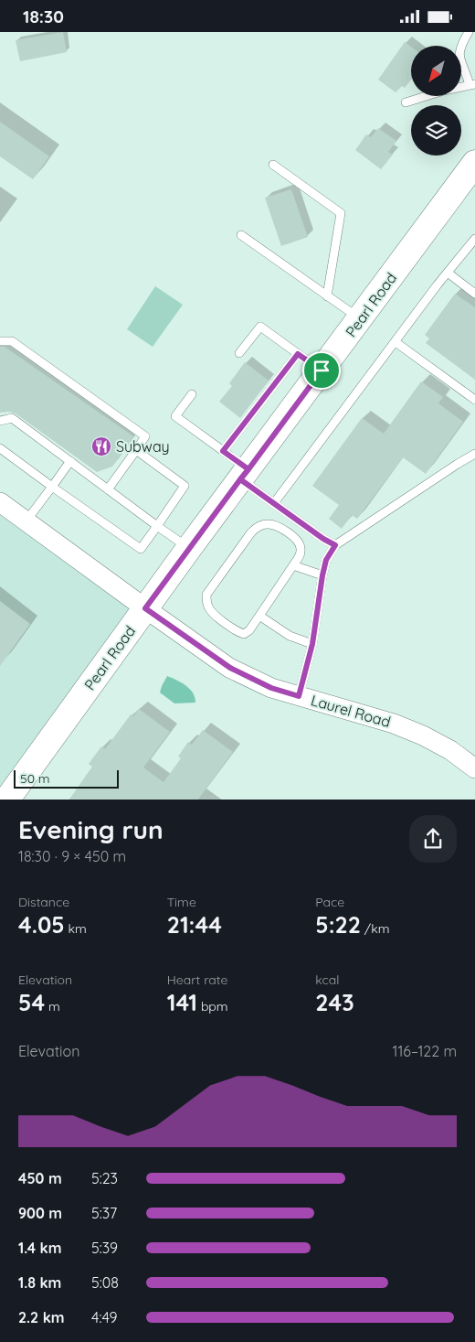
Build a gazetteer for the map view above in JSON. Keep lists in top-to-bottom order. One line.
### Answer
{"streets":{"main road":["Pearl Road"],"street":["Laurel Road"]},"crossings":[["Pearl Road","Laurel Road"]],"places":{"restaurant":["Subway"]},"scale_bar":"50 m","north":"bottom left","page":{"status":"18:30","scale":"50 m","heading":["Evening run","18:30 · 9 × 450 m"],"stats":[["Distance","4.05 km"],["Time","21:44"],["Pace","5:22 /km"],["Elevation","54 m"],["Heart rate","141 bpm"],["kcal","243"]],"chart":["Elevation","116–122 m"],"list":[{"name":"450 m","note":"5:23"},{"name":"900 m","note":"5:37"},{"name":"1.4 km","note":"5:39"},{"name":"1.8 km","note":"5:08"},{"name":"2.2 km","note":"4:49"}]}}
